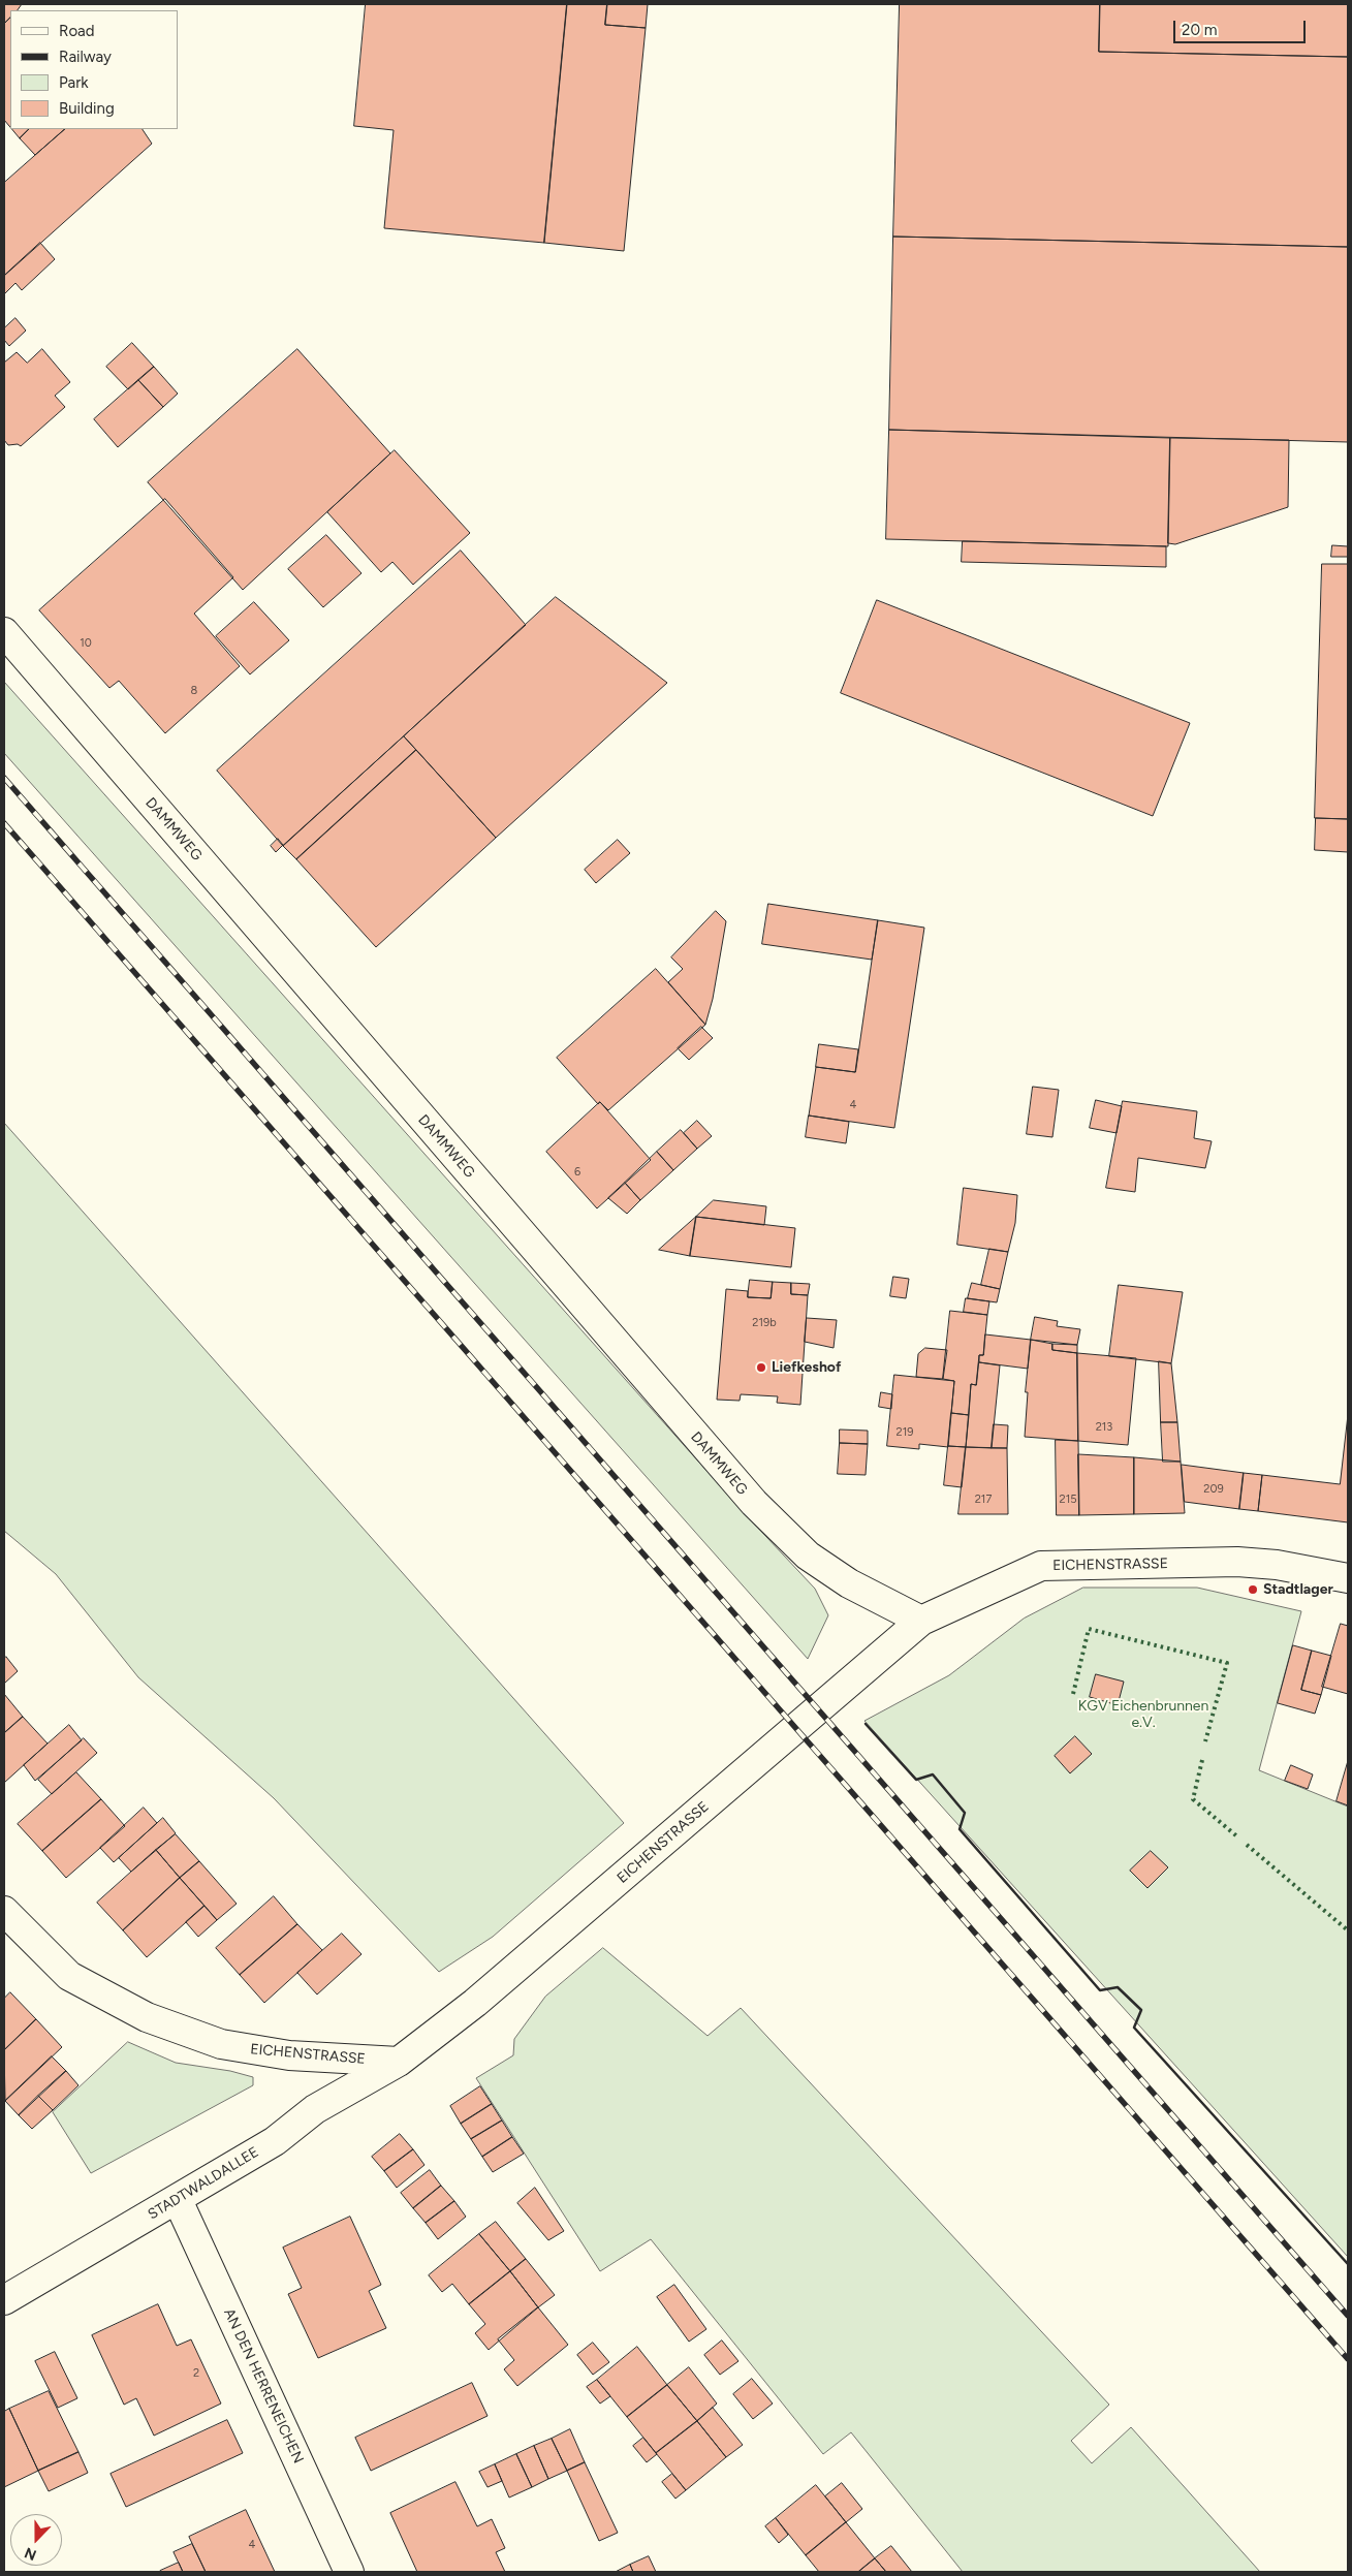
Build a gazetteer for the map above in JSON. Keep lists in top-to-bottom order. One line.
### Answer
{"streets":{"street":["DAMMWEG","EICHENSTRASSE","STADTWALDALLEE","AN DEN HERRENEICHEN"]},"crossings":[["DAMMWEG","EICHENSTRASSE"],["EICHENSTRASSE","STADTWALDALLEE"],["STADTWALDALLEE","AN DEN HERRENEICHEN"]],"parks":["KGV Eichenbrunnen e.V."],"places":["Liefkeshof","Stadtlager"],"house_numbers":["10","8","4","6","219b","213","219","209","217","215","2","4"],"legend":["Road","Railway","Park","Building"],"scale_bar":"20 m","north":"bottom"}
